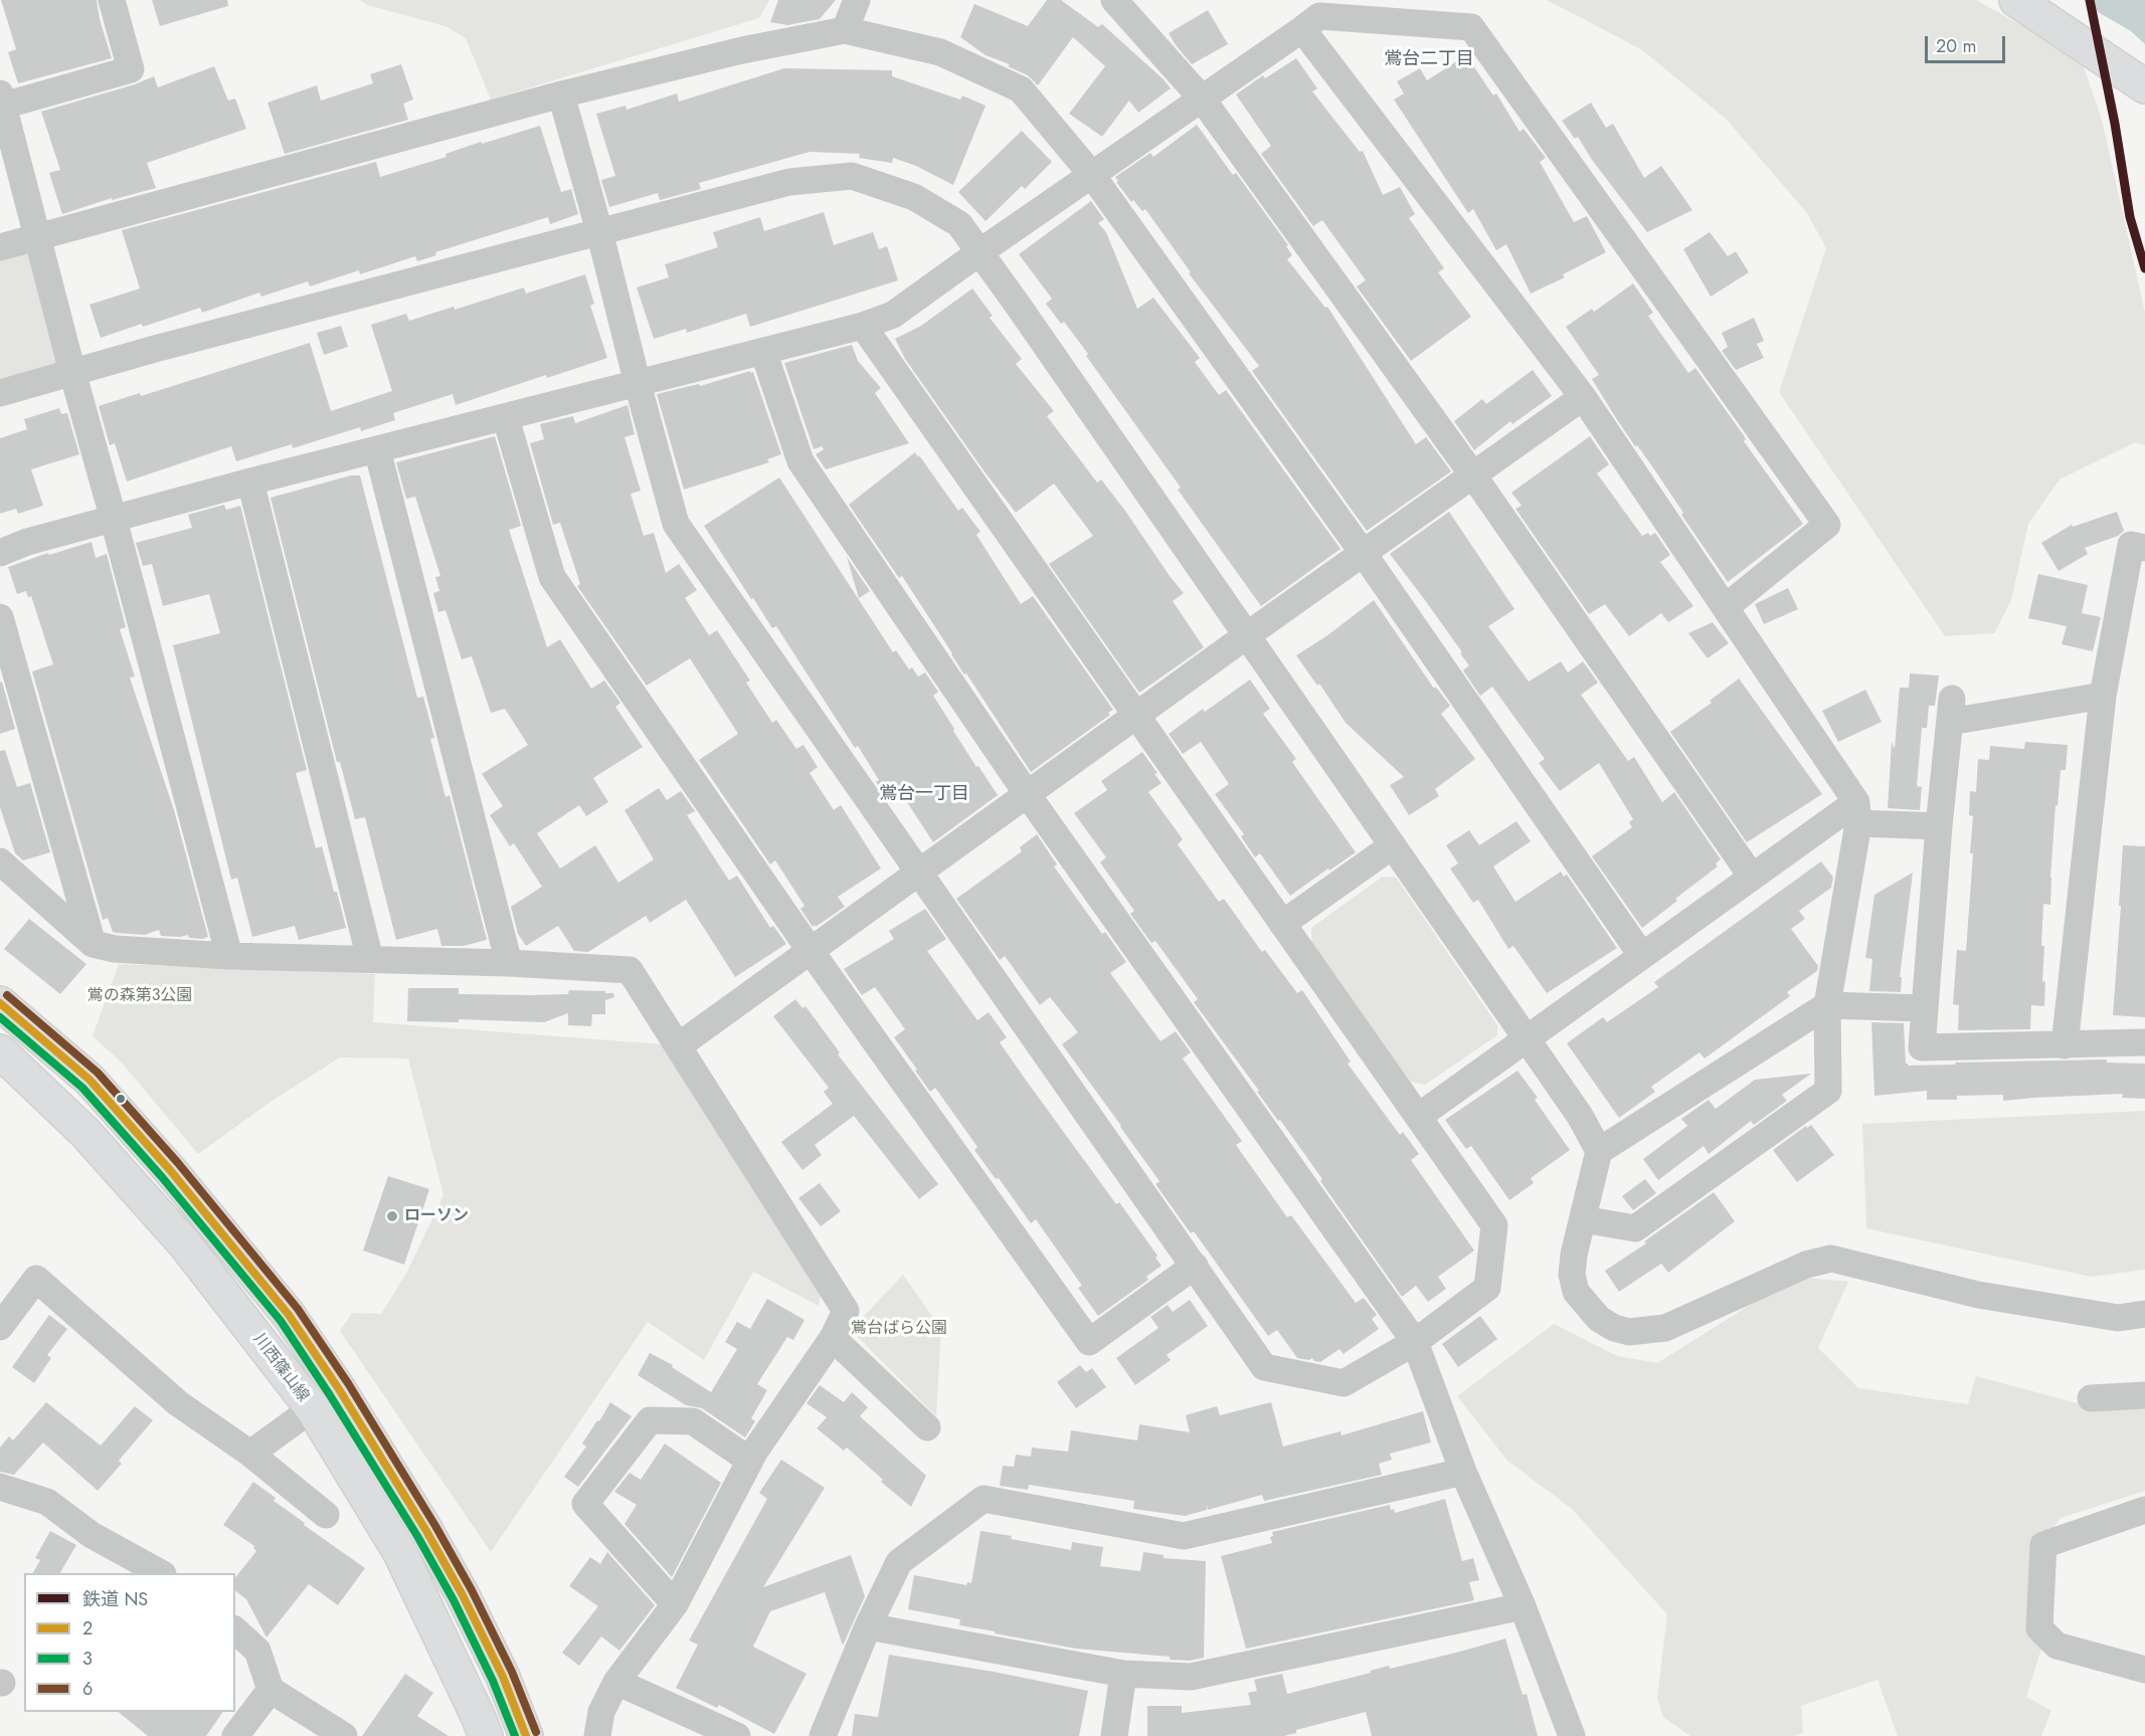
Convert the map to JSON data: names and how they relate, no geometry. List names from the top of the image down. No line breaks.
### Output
{"streets":{"main road":["川西篠山線"]},"districts":["鴬台二丁目","鴬台一丁目"],"parks":["鴬の森第3公園","鴬台ばら公園"],"places":["ローソン"],"lines":["rail line NS","transit line 6","transit line 2","transit line 3"],"legend":["鉄道 NS","2","3","6"],"scale_bar":"20 m"}
